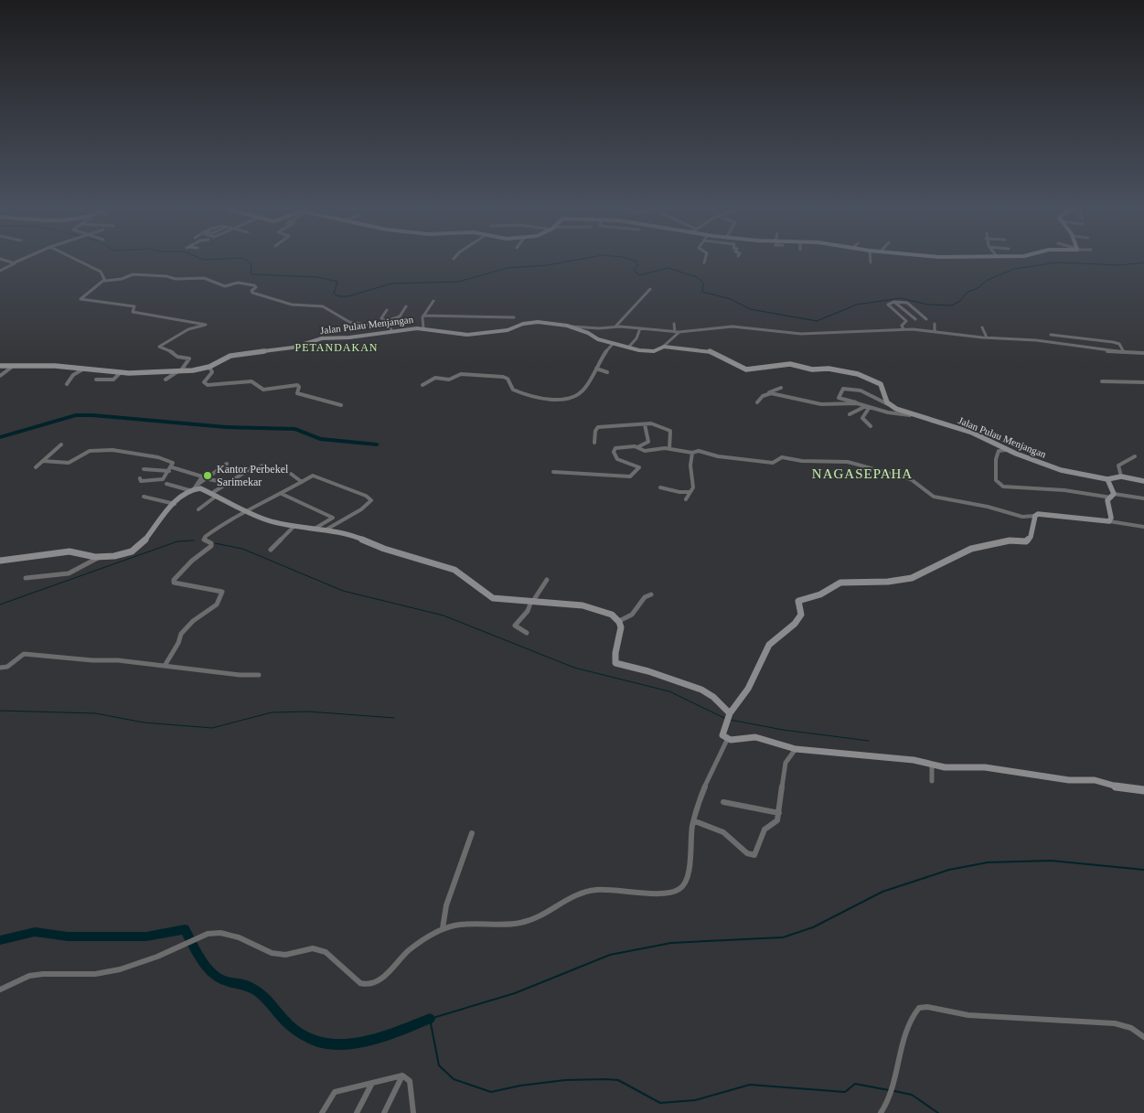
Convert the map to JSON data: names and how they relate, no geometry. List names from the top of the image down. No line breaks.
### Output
{"streets":{"street":["Jalan Pulau Menjangan"]},"districts":["PETANDAKAN","NAGASEPAHA"],"places":["Kantor Perbekel Sarimekar"]}
